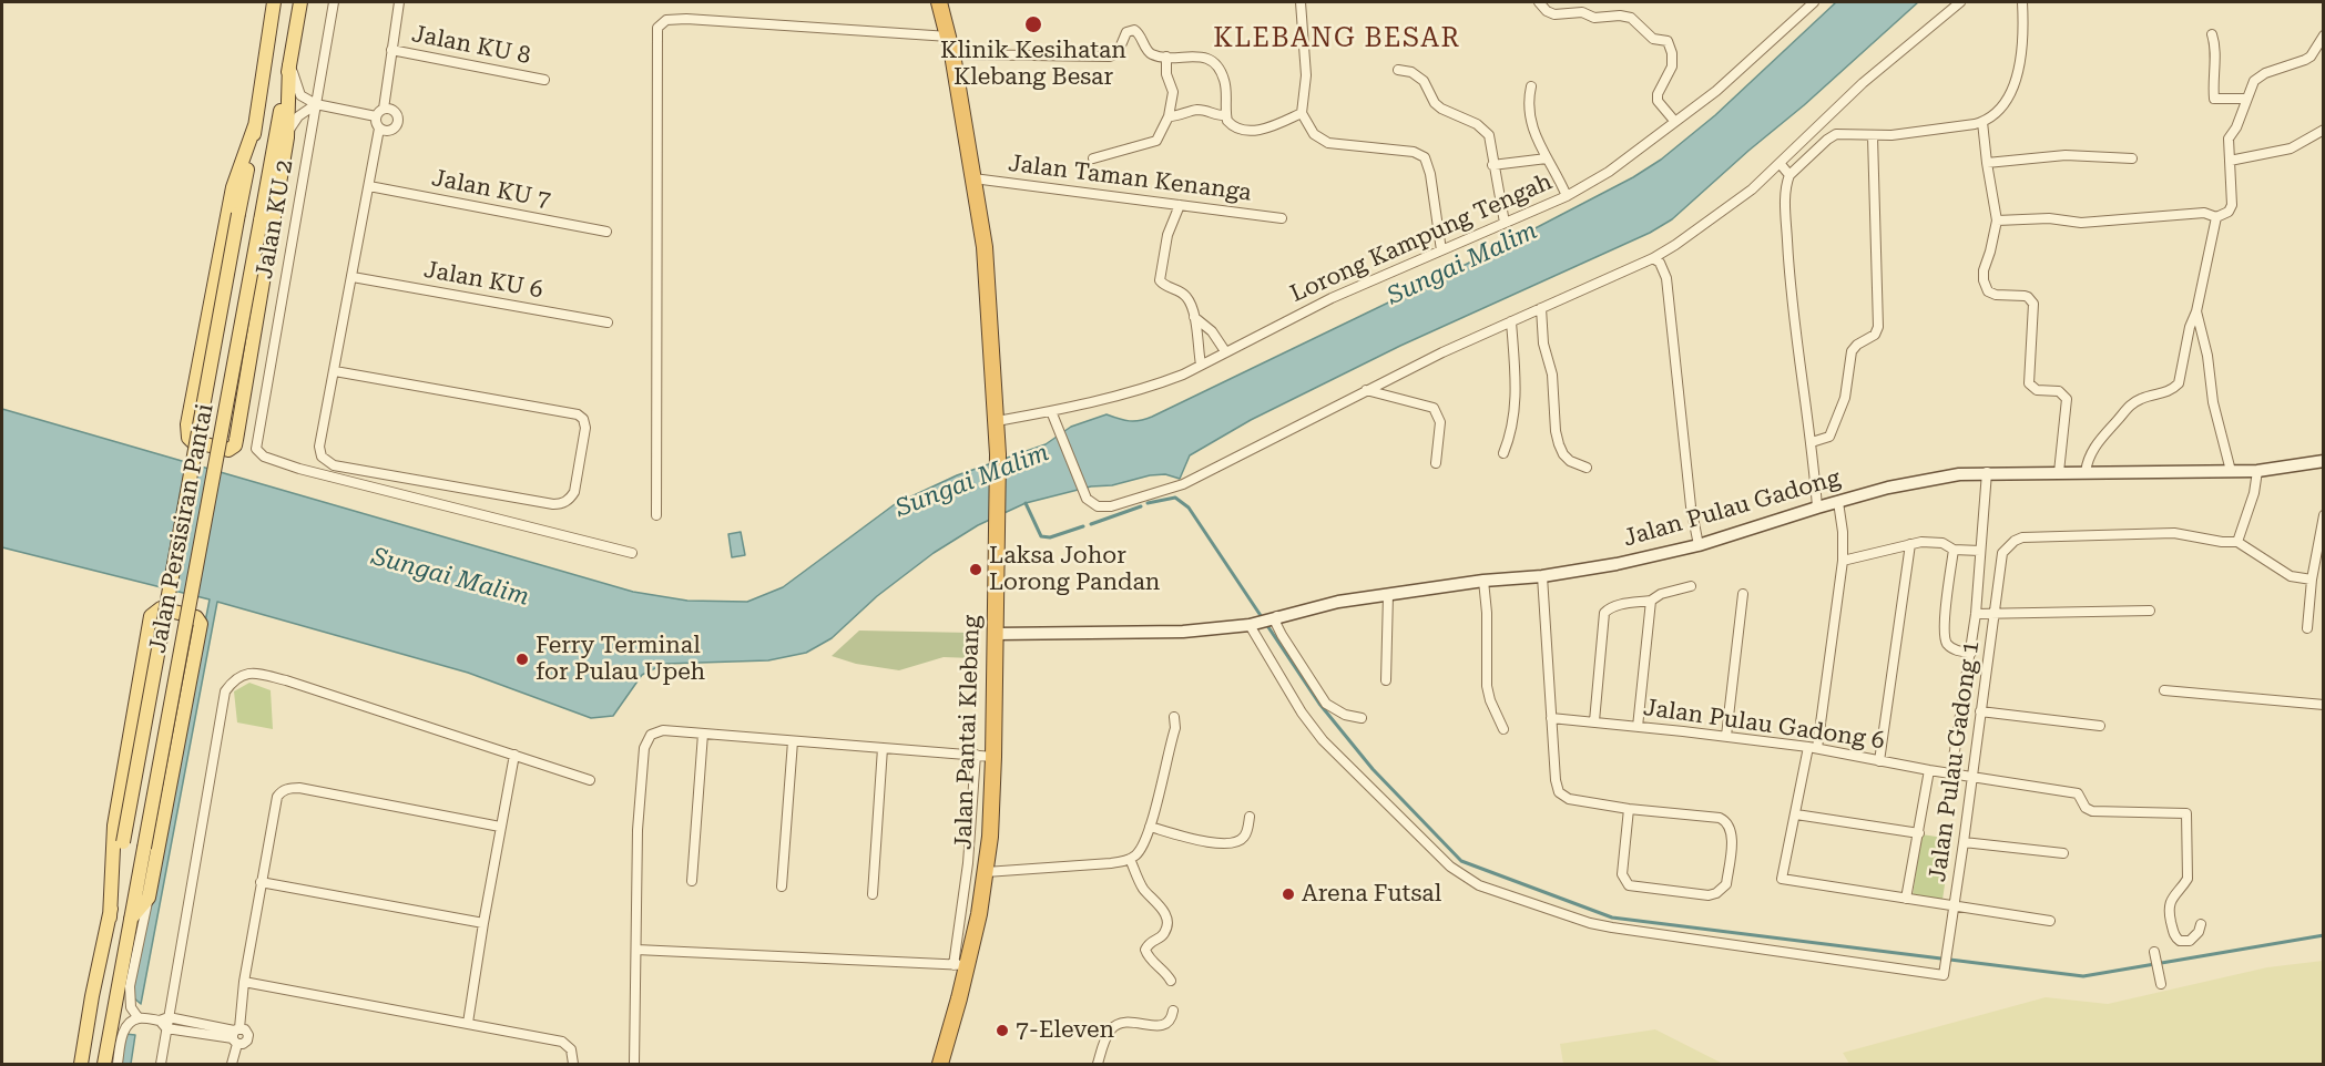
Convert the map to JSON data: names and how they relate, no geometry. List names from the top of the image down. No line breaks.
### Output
{"streets":{"highway":["Jalan Pantai Klebang"],"main road":["Jalan Pulau Gadong","Jalan Persisiran Pantai"],"street":["Jalan KU 8","Jalan Taman Kenanga","Jalan KU 7","Jalan KU 2","Lorong Kampung Tengah","Jalan KU 6","Jalan Pulau Gadong 6","Jalan Pulau Gadong 1"]},"crossings":[["Jalan Taman Kenanga","Jalan Pantai Klebang"],["Lorong Kampung Tengah","Jalan Pantai Klebang"],["Jalan Pulau Gadong","Jalan Pantai Klebang"],["Jalan Pulau Gadong","Jalan Pulau Gadong 1"],["Jalan Pulau Gadong 6","Jalan Pulau Gadong 1"]],"districts":["KLEBANG BESAR"],"water":["Sungai Malim"],"places":["Klinik Kesihatan Klebang Besar","Laksa Johor Lorong Pandan","Ferry Terminal for Pulau Upeh","Arena Futsal","7-Eleven"]}
